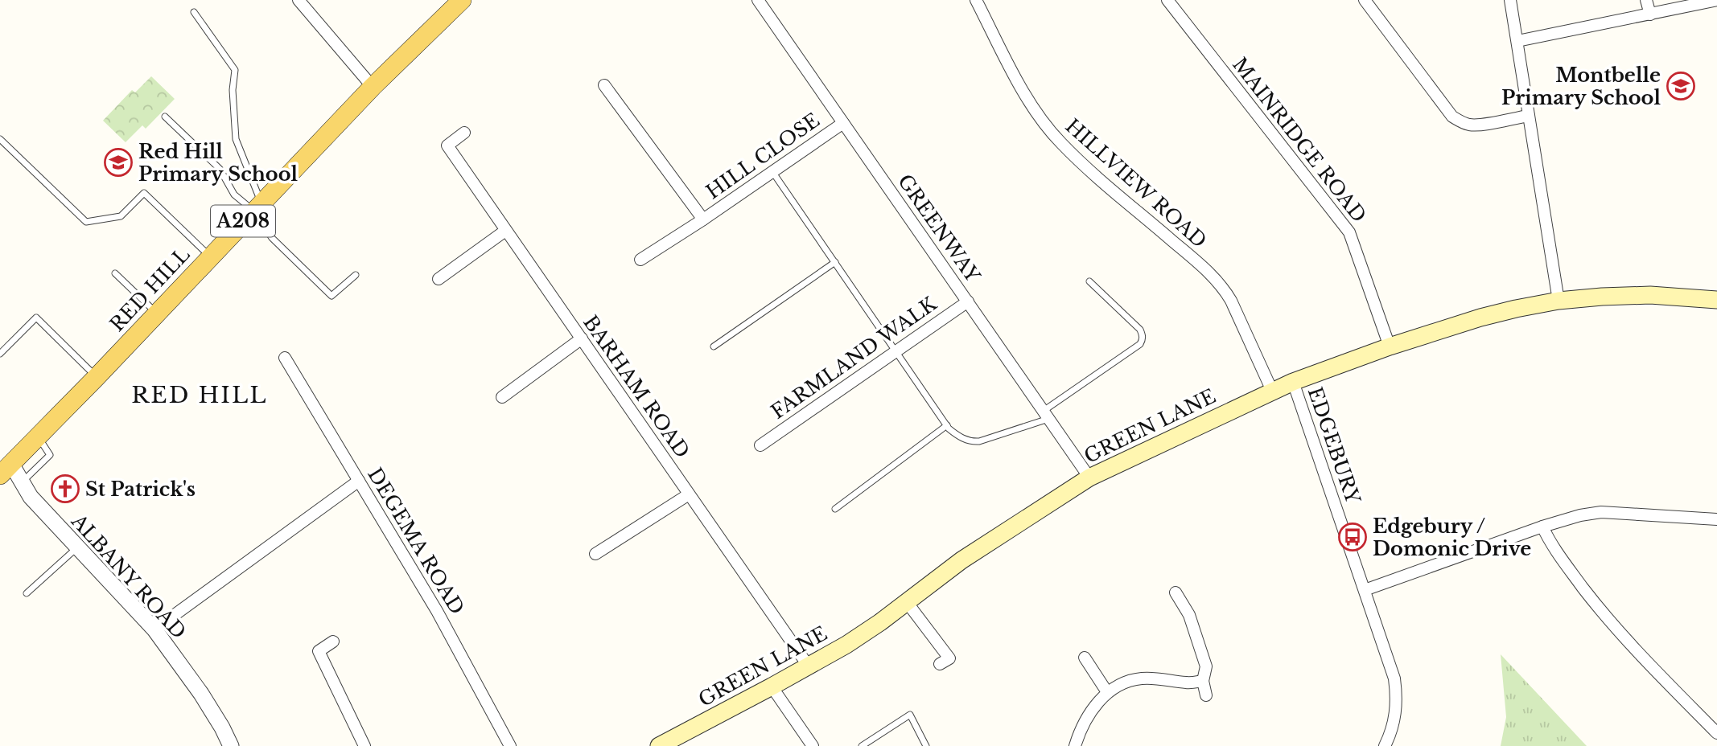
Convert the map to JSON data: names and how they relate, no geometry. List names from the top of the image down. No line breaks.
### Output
{"streets":{"main road":["A208","RED HILL","GREEN LANE"],"street":["MAINRIDGE ROAD","HILL CLOSE","HILLVIEW ROAD","GREENWAY","FARMLAND WALK","BARHAM ROAD","EDGEBURY","DEGEMA ROAD","ALBANY ROAD"]},"crossings":[["MAINRIDGE ROAD","GREEN LANE"],["HILL CLOSE","GREENWAY"],["HILLVIEW ROAD","GREEN LANE"],["GREENWAY","FARMLAND WALK"],["GREENWAY","GREEN LANE"],["RED HILL","ALBANY ROAD"],["BARHAM ROAD","GREEN LANE"],["GREEN LANE","EDGEBURY"]],"districts":["RED HILL"],"places":{"school or university":["Montbelle Primary School","Red Hill Primary School"],"church":["St Patrick's"],"bus stop":["Edgebury / Domonic Drive"]}}
